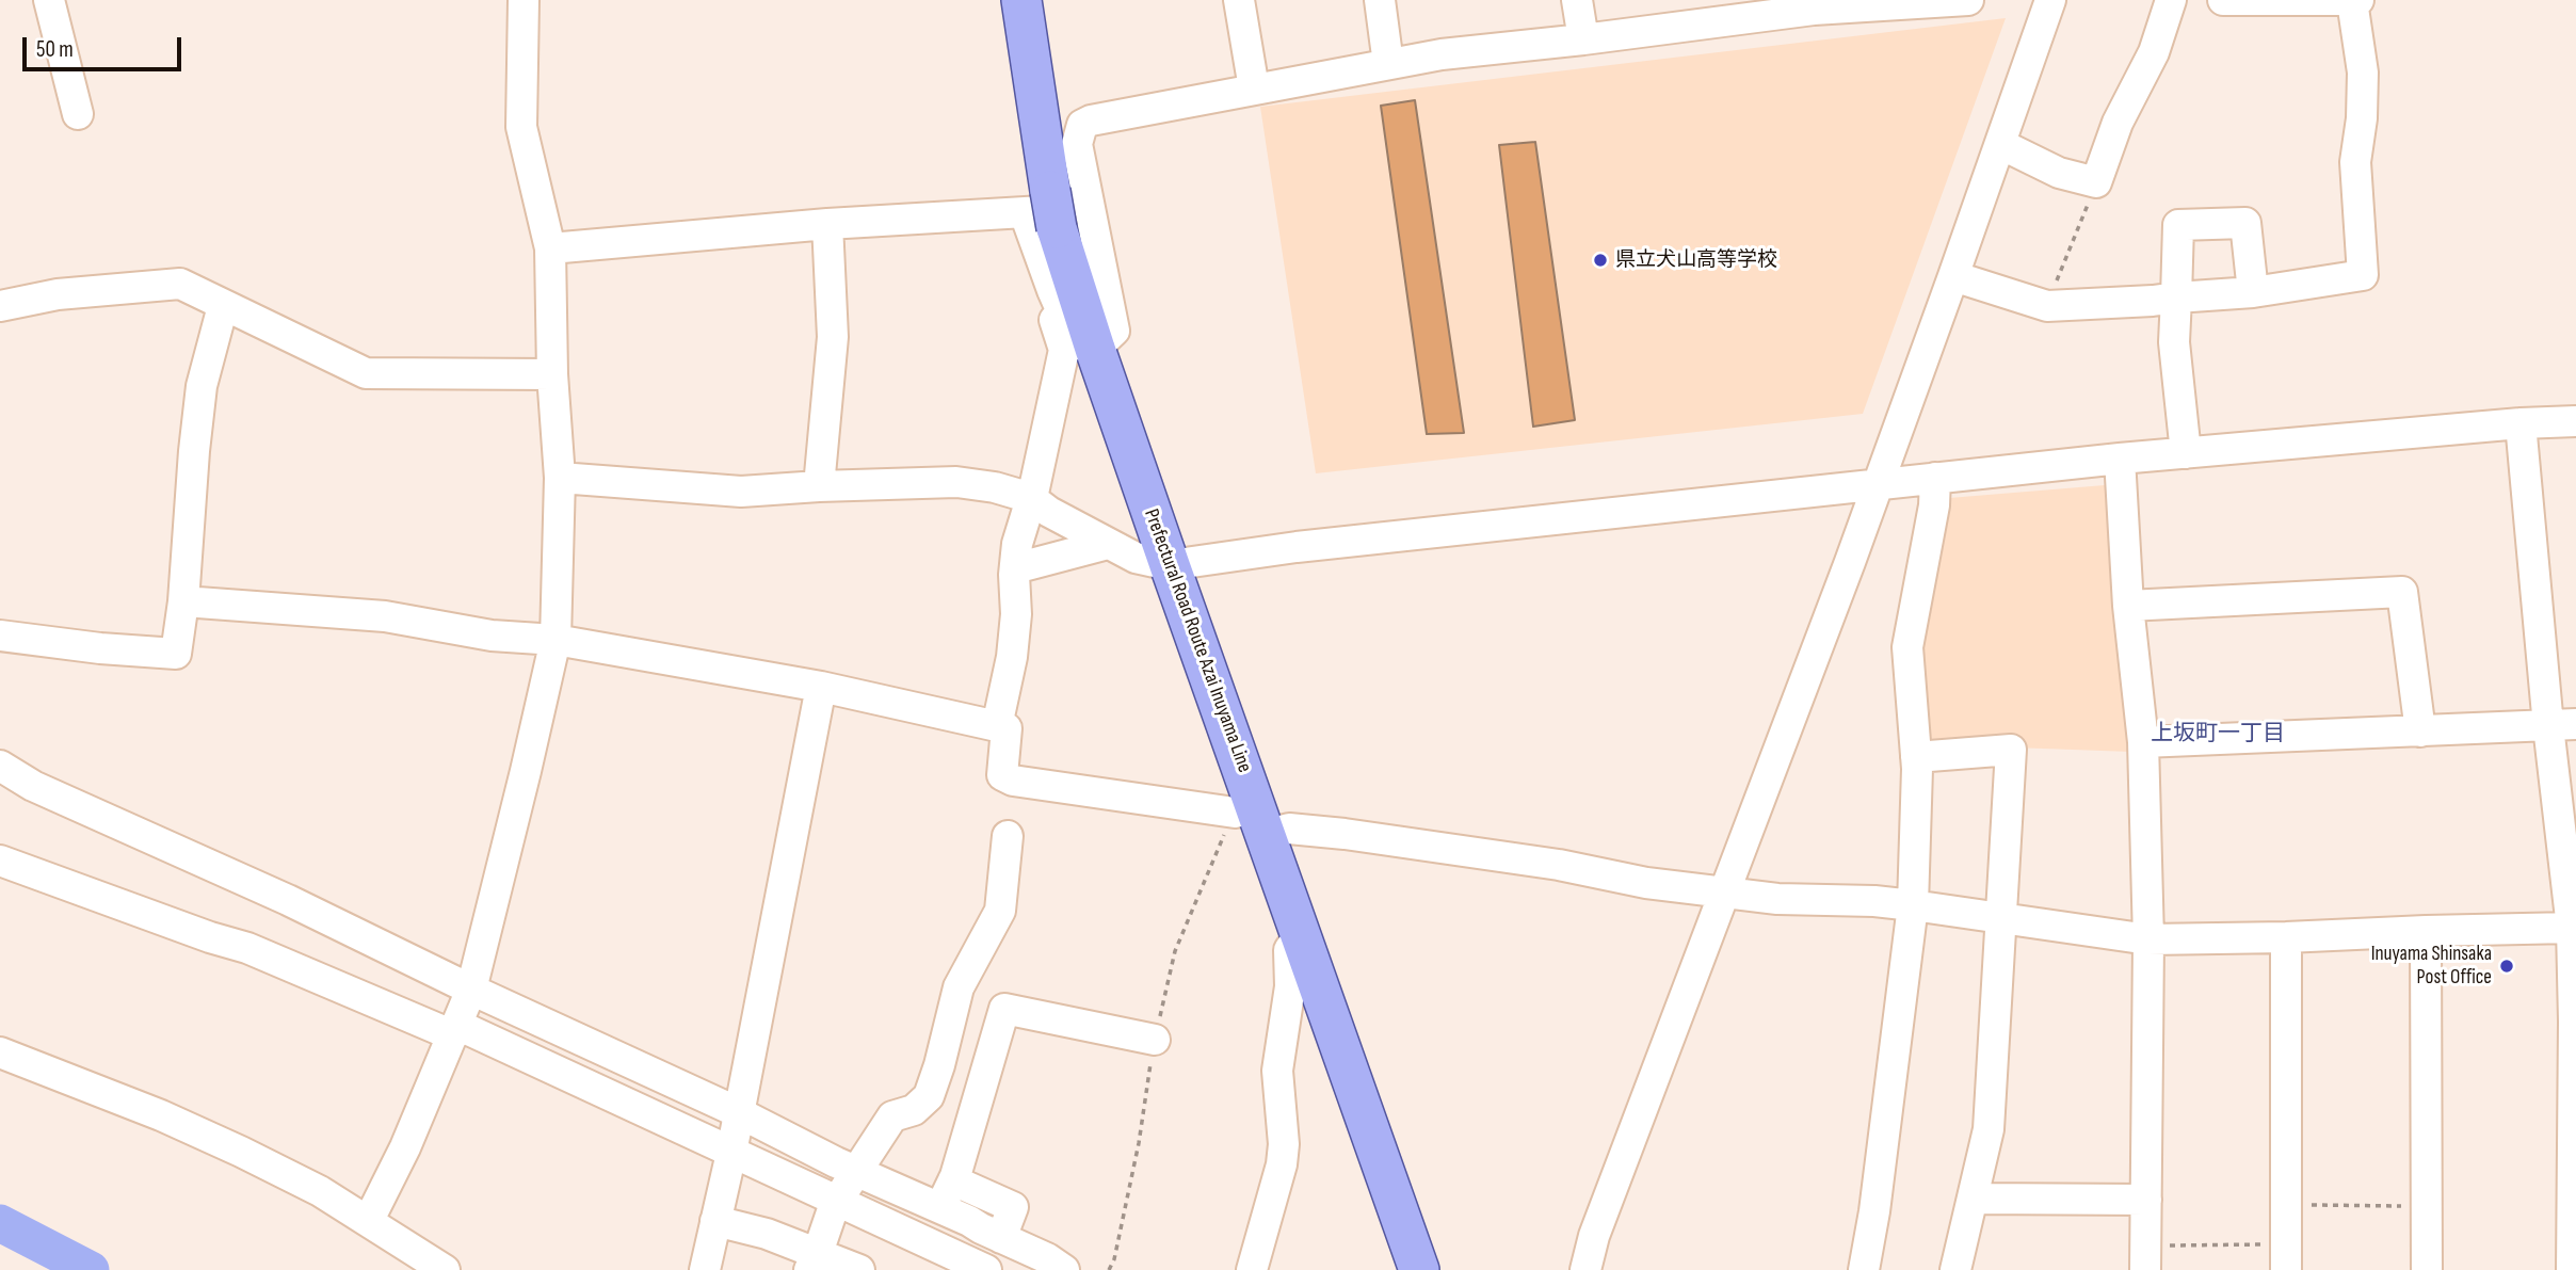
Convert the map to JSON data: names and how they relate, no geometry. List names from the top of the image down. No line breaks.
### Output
{"streets":{"main road":["Prefectural Road Route Azai Inuyama Line"]},"districts":["上坂町一丁目"],"places":["県立犬山高等学校","Inuyama Shinsaka Post Office"],"scale_bar":"50 m"}
